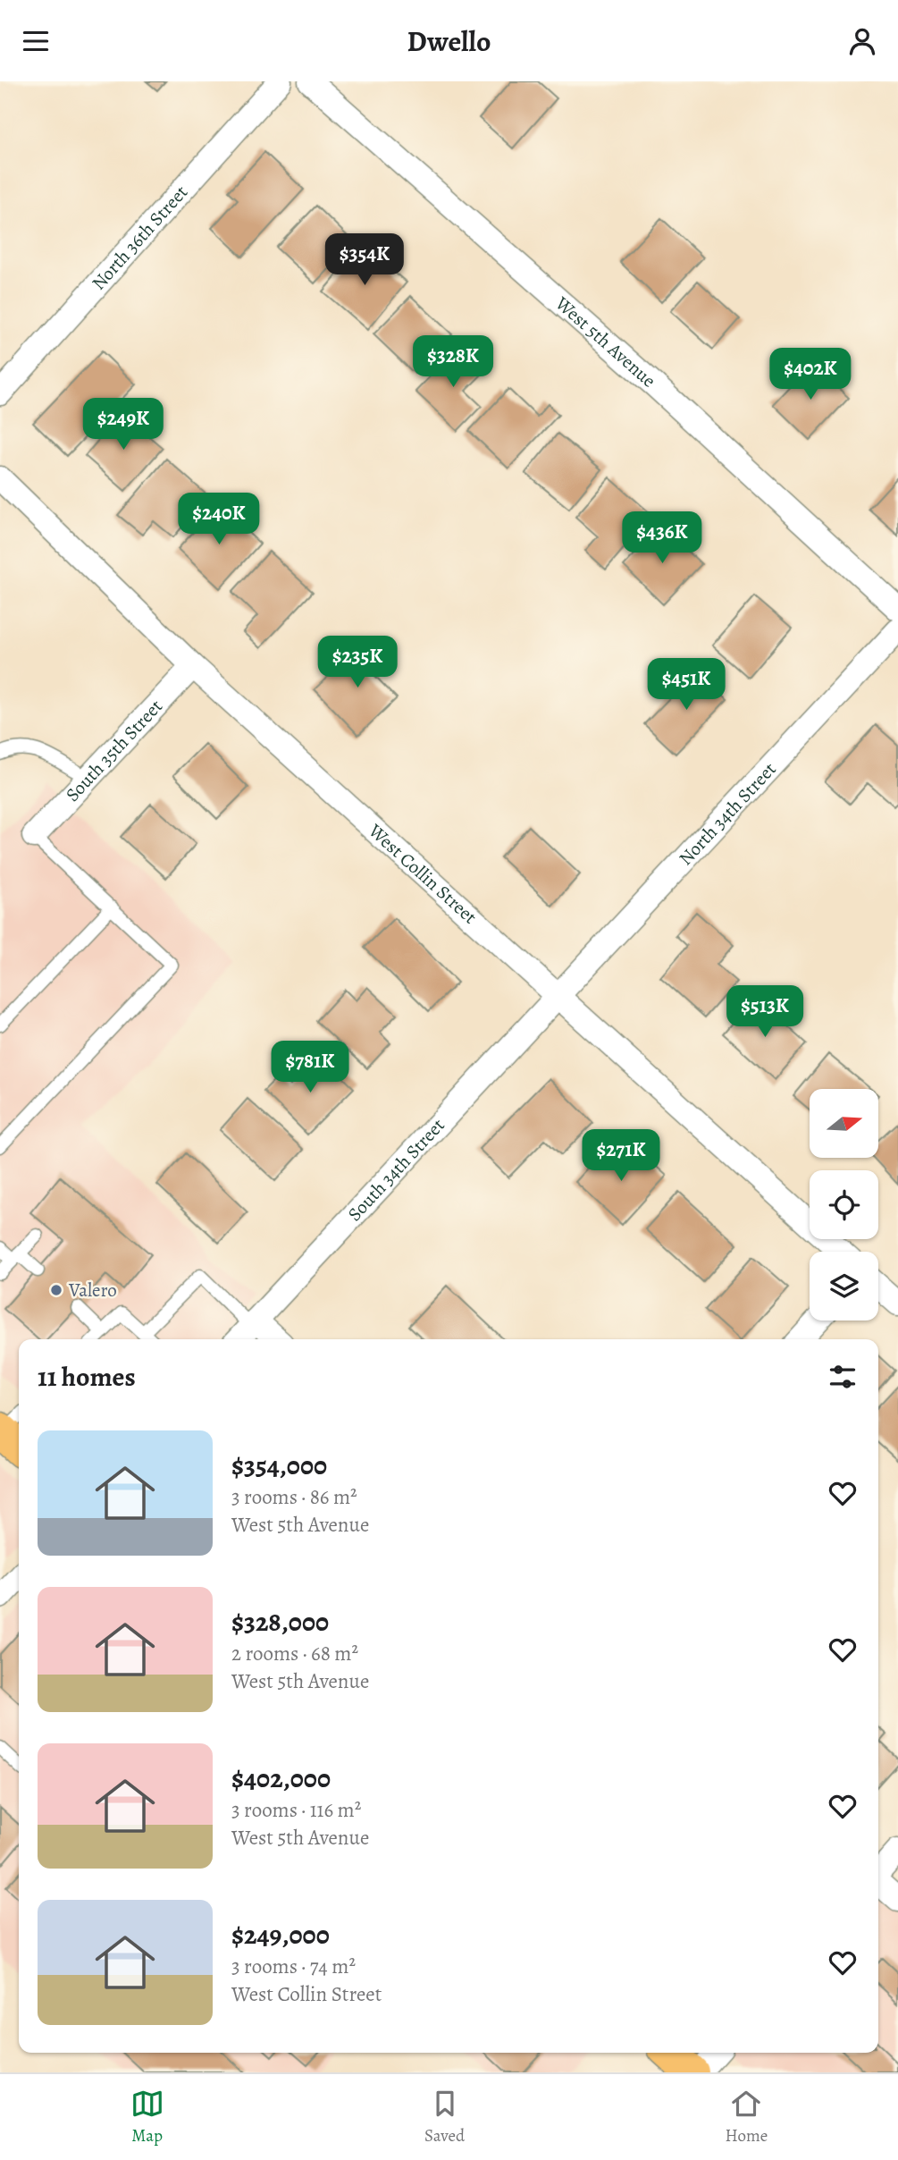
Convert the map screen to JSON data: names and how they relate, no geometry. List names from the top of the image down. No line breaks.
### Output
{"streets":{"street":["North 36th Street","West 5th Avenue","South 35th Street","North 34th Street","West Collin Street","South 34th Street"]},"crossings":[["South 35th Street","West Collin Street"],["North 34th Street","West Collin Street"],["North 34th Street","South 34th Street"],["West Collin Street","South 34th Street"]],"places":["Valero"],"north":"right","page":{"header":"Dwello","price":["$354K","$328K","$402K","$249K","$240K","$436K","$235K","$451K","$513K","$781K","$271K"],"heading":"11 homes","list":[{"name":"$354,000","note":"3 rooms · 86 m² · West 5th Avenue"},{"name":"$328,000","note":"2 rooms · 68 m² · West 5th Avenue"},{"name":"$402,000","note":"3 rooms · 116 m² · West 5th Avenue"},{"name":"$249,000","note":"3 rooms · 74 m² · West Collin Street"}],"tabs":["Map","Saved","Home"]}}
